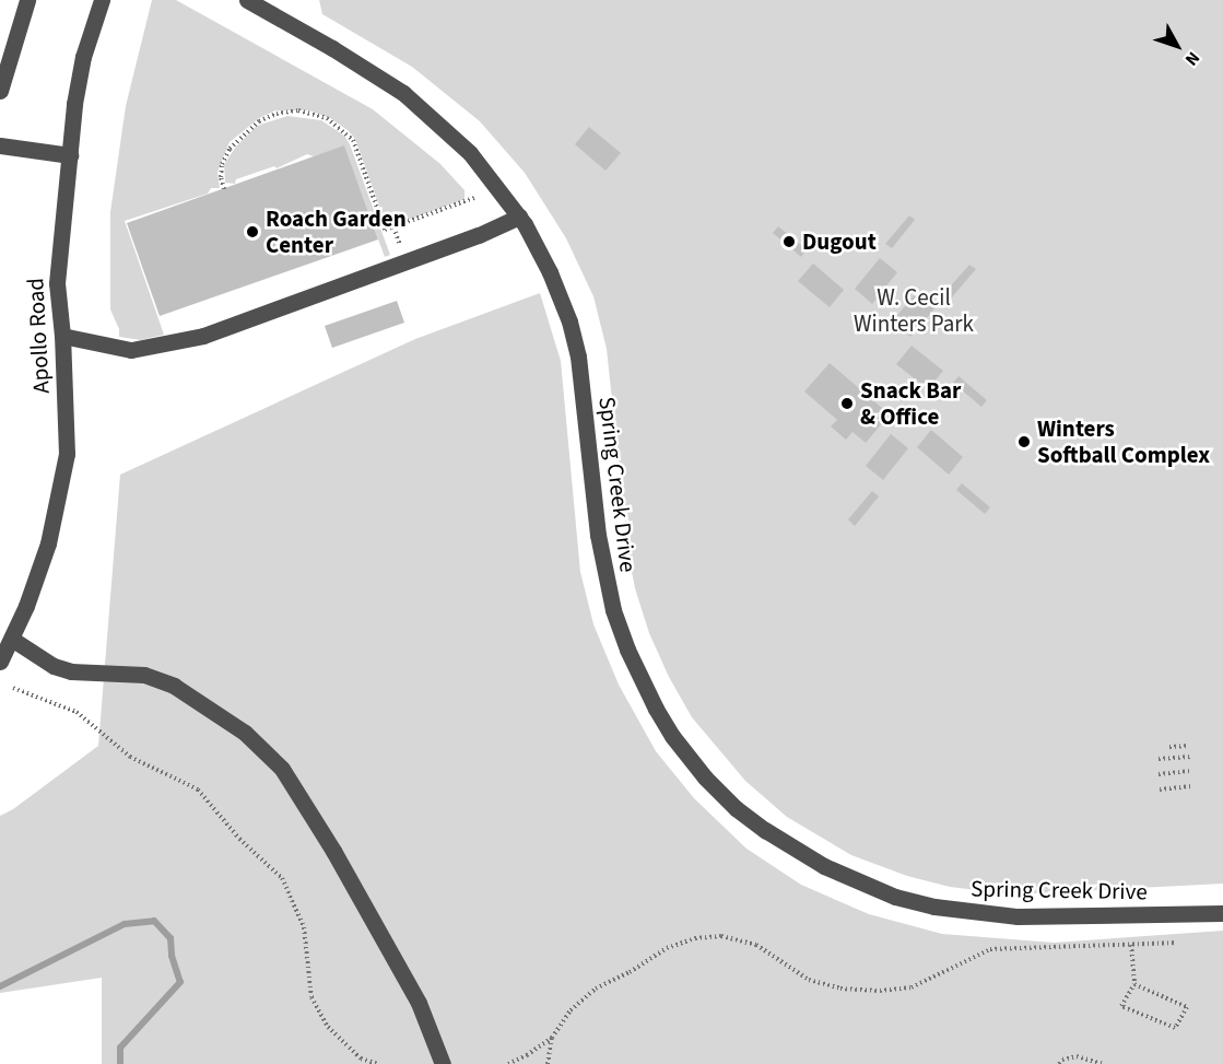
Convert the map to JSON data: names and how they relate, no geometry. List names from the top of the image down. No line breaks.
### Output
{"streets":{"street":["Apollo Road","Spring Creek Drive"]},"parks":["W. Cecil Winters Park"],"places":["Roach Garden Center","Dugout","Snack Bar & Office","Winters Softball Complex"],"north":"bottom right"}
